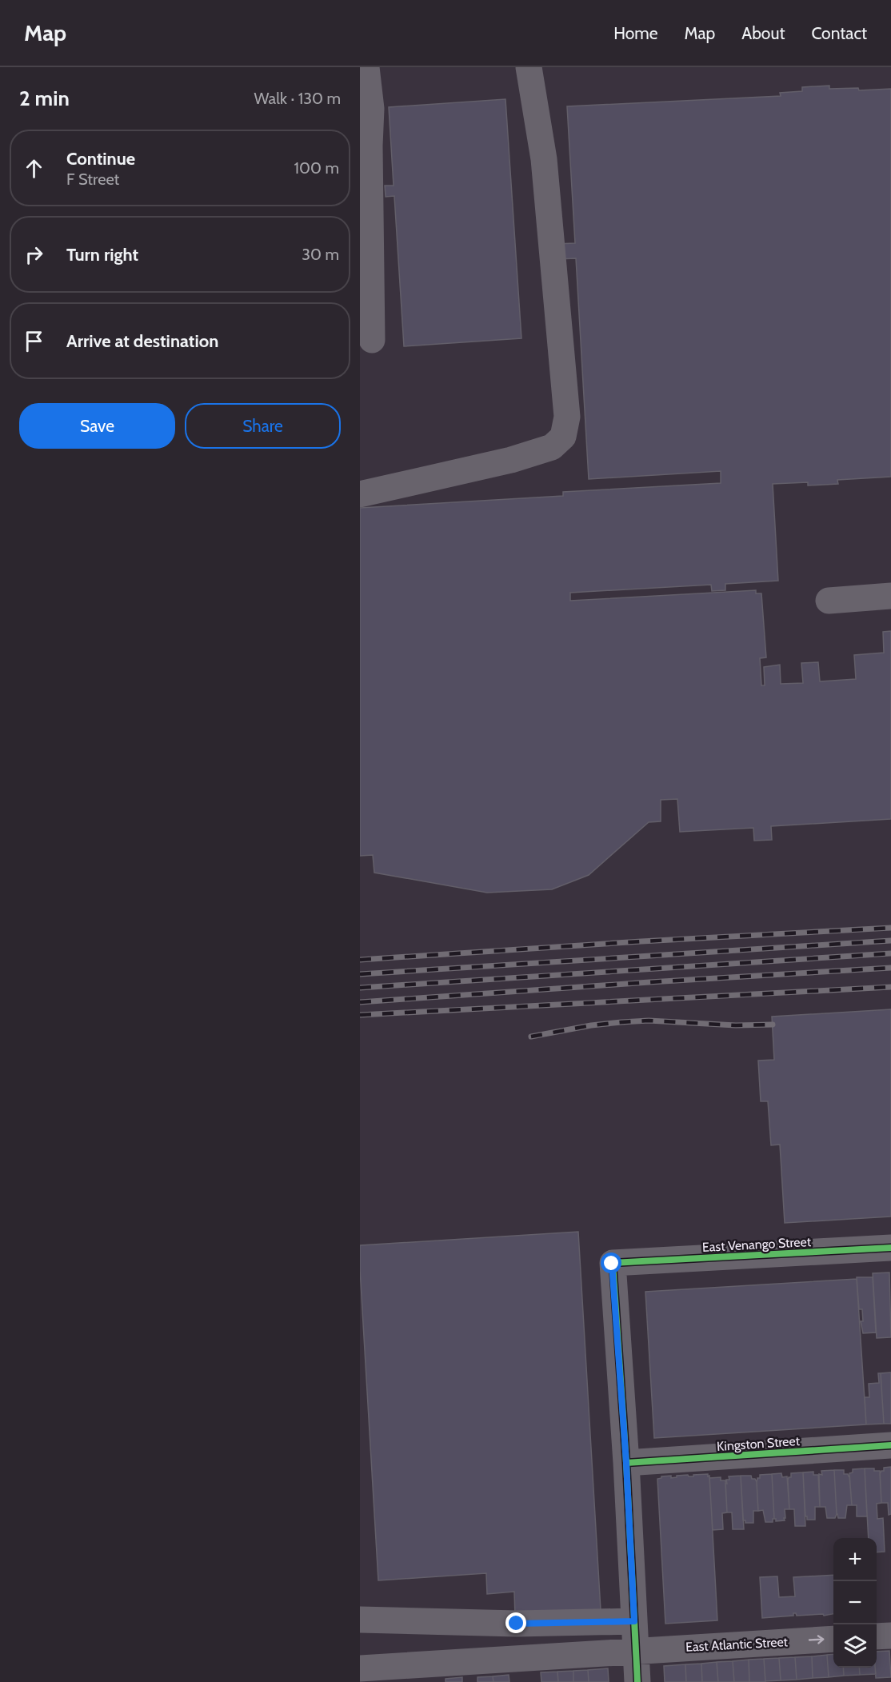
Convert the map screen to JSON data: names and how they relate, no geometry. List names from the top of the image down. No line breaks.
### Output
{"streets":{"street":["East Venango Street","Kingston Street","East Atlantic Street"]},"crossings":[["East Venango Street","Kingston Street"]],"one_way":["East Atlantic Street"],"page":{"header":"Map","nav":["Home","Map","About","Contact"],"heading":["2 min","Walk · 130 m"],"list":[["Continue","F Street","100 m"],["Turn right","30 m"],"Arrive at destination"],"buttons":["Save","Share"],"map_buttons":["+","−"]}}
